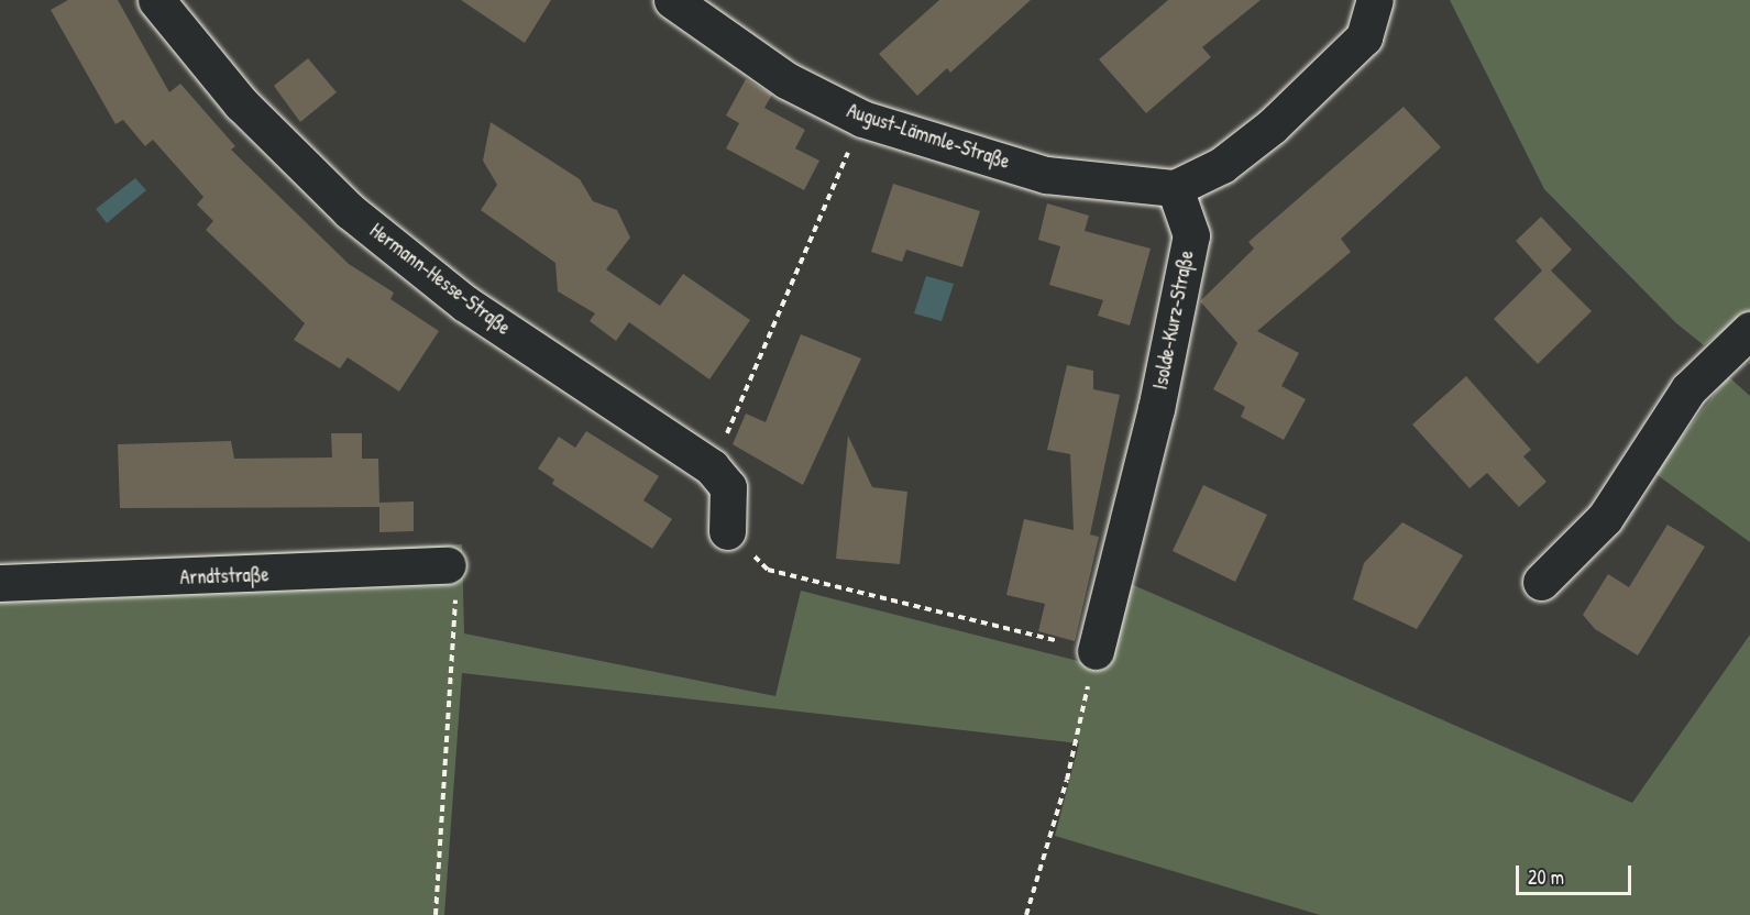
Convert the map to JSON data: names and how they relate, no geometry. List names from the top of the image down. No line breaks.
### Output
{"streets":{"street":["August-Lämmle-Straße","Hermann-Hesse-Straße","Isolde-Kurz-Straße","Arndtstraße"]},"crossings":[["August-Lämmle-Straße","Isolde-Kurz-Straße"]],"scale_bar":"20 m"}
